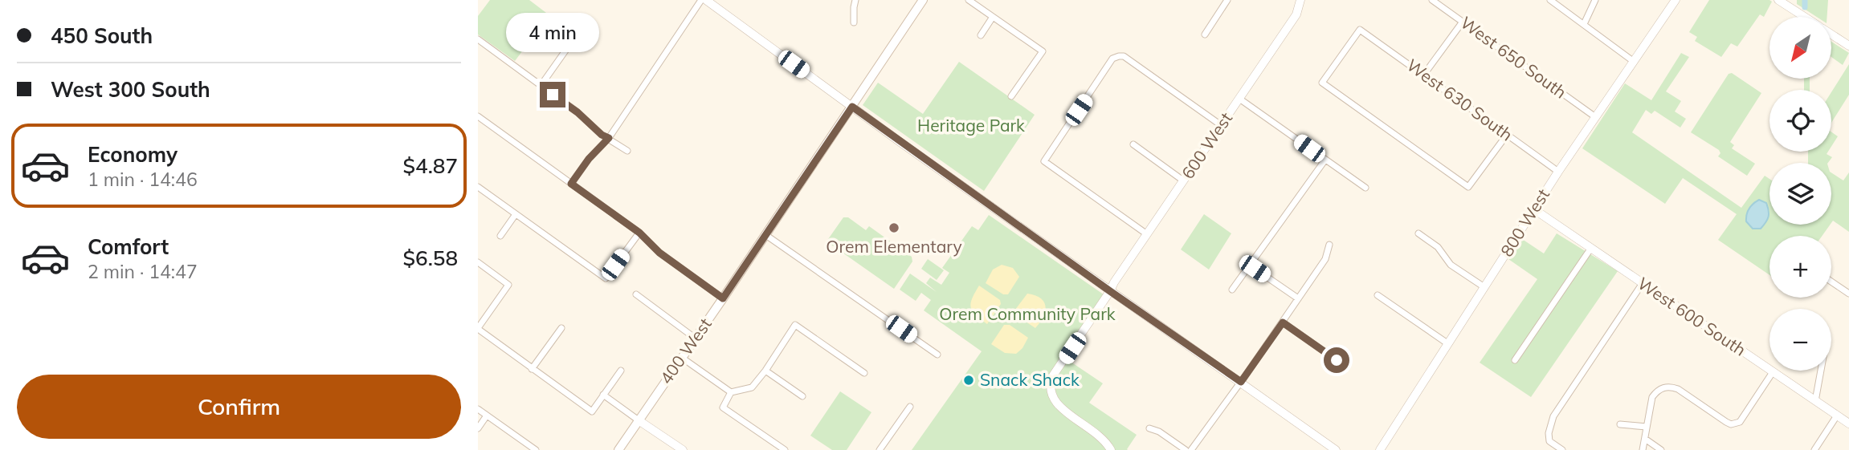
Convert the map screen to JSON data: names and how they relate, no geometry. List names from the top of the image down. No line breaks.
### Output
{"streets":{"main road":["400 West"],"street":["West 650 South","West 630 South","600 West","800 West","West 600 South"]},"crossings":[["West 650 South","800 West"],["West 630 South","800 West"],["800 West","West 600 South"]],"parks":["Heritage Park","Orem Community Park"],"places":["Orem Elementary","Snack Shack"],"north":"bottom left","page":{"banner":["450 South","West 300 South"],"bubble":"4 min","map_buttons":["+","−"],"list":[{"name":"Economy","note":"1 min · 14:46","value":"$4.87"},{"name":"Comfort","note":"2 min · 14:47","value":"$6.58"}],"buttons":"Confirm"}}
